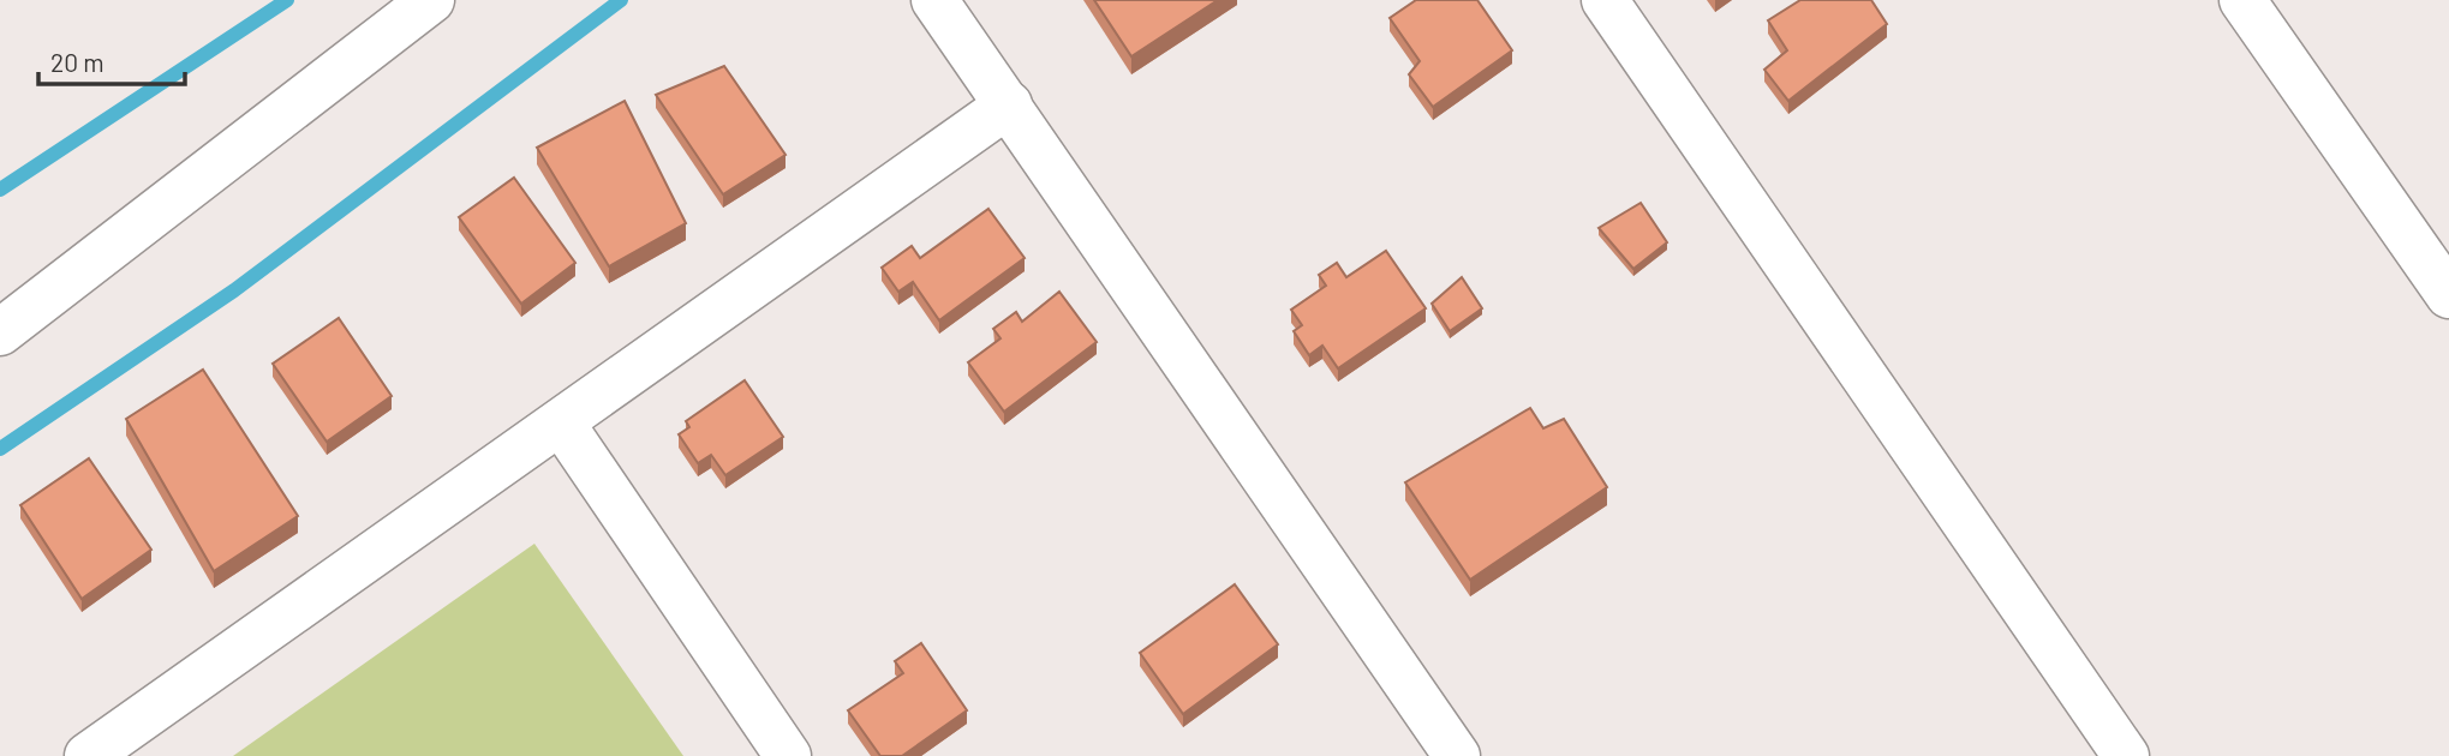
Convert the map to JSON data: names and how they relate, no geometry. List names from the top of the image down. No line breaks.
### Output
{"scale_bar":"20 m"}
